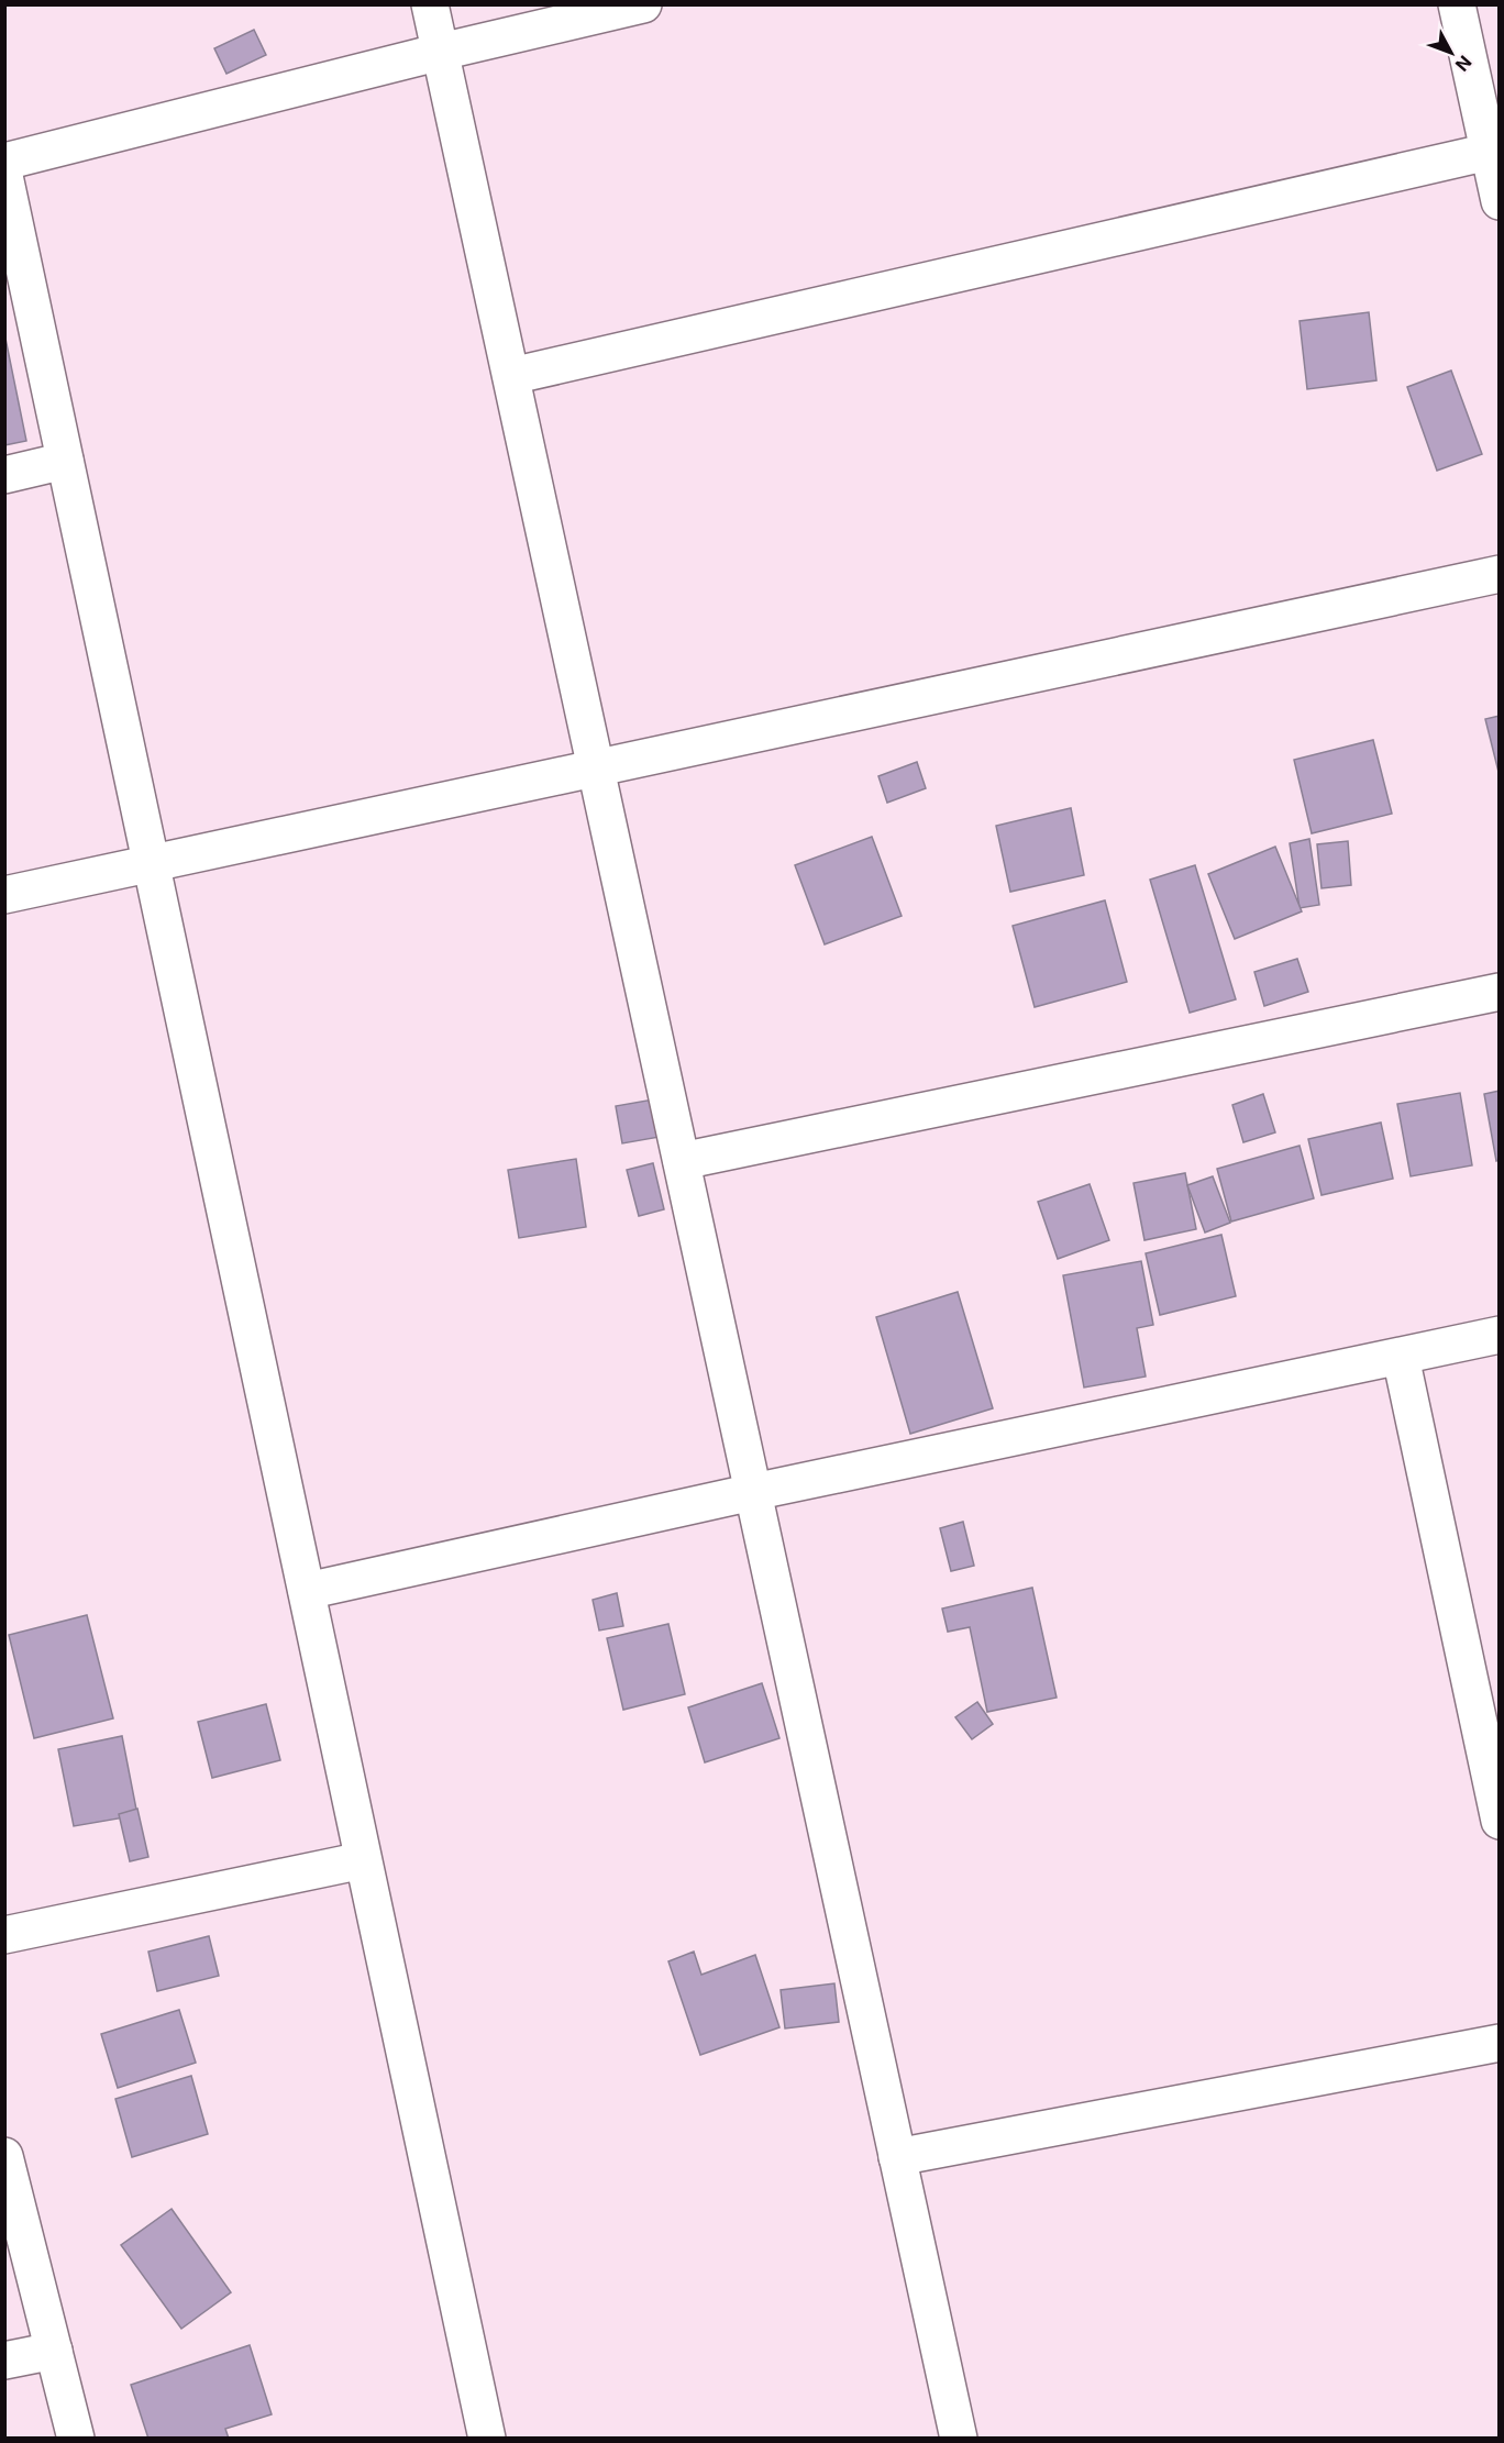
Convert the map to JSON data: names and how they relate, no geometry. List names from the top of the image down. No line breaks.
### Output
{"north":"bottom right"}
